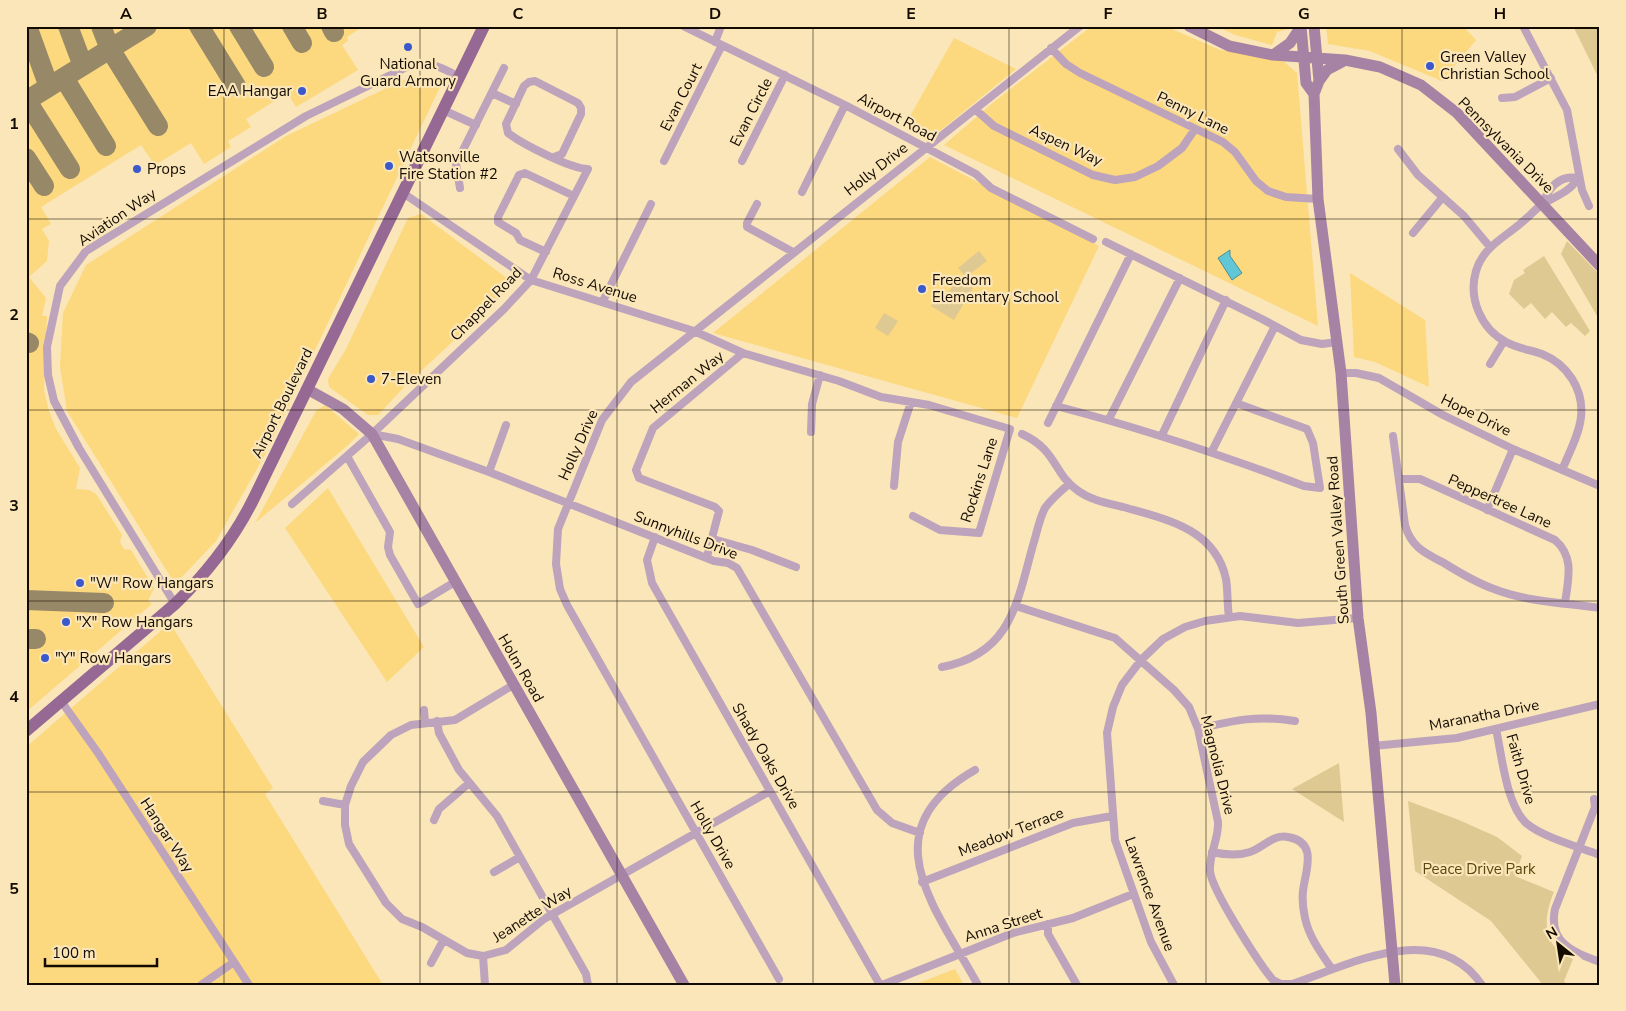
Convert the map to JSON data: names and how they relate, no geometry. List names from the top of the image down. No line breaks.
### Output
{"streets":{"main road":["Airport Boulevard"],"street":["Evan Court","Evan Circle","Penny Lane","Airport Road","Aspen Way","Pennsylvania Drive","Holly Drive","Aviation Way","Ross Avenue","Chappel Road","Herman Way","Hope Drive","Rockins Lane","Peppertree Lane","Sunnyhills Drive","South Green Valley Road","Holm Road","Maranatha Drive","Shady Oaks Drive","Magnolia Drive","Faith Drive","Meadow Terrace","Hangar Way","Lawrence Avenue","Jeanette Way","Anna Street"]},"crossings":[["Evan Court","Airport Road"],["Evan Circle","Airport Road"],["Penny Lane","Aspen Way"],["Penny Lane","Holly Drive"],["Penny Lane","South Green Valley Road"],["Airport Road","Holly Drive"],["Aspen Way","Holly Drive"],["Pennsylvania Drive","South Green Valley Road"],["Holly Drive","Ross Avenue"],["Holly Drive","Sunnyhills Drive"],["Holly Drive","Jeanette Way"],["Aviation Way","Airport Boulevard"],["Ross Avenue","Chappel Road"],["Ross Avenue","Herman Way"],["Ross Avenue","Airport Boulevard"],["Chappel Road","Sunnyhills Drive"],["Chappel Road","Holm Road"],["Herman Way","Sunnyhills Drive"],["Airport Boulevard","Holm Road"],["Airport Boulevard","Hangar Way"],["Hope Drive","South Green Valley Road"],["Sunnyhills Drive","Holm Road"],["Sunnyhills Drive","Shady Oaks Drive"],["South Green Valley Road","Maranatha Drive"],["South Green Valley Road","Magnolia Drive"],["South Green Valley Road","Lawrence Avenue"],["Holm Road","Jeanette Way"],["Maranatha Drive","Faith Drive"],["Shady Oaks Drive","Jeanette Way"],["Shady Oaks Drive","Anna Street"],["Magnolia Drive","Lawrence Avenue"],["Meadow Terrace","Lawrence Avenue"],["Lawrence Avenue","Anna Street"]],"parks":["Peace Drive Park"],"places":["National Guard Armory","Green Valley Christian School","EAA Hangar","Watsonville Fire Station #2","Props","Freedom Elementary School","7-Eleven","\"W\" Row Hangars","\"X\" Row Hangars","\"Y\" Row Hangars"],"scale_bar":"100 m","north":"top left","grid":{"columns":["A","B","C","D","E","F","G","H"],"rows":["1","2","3","4","5"]}}
